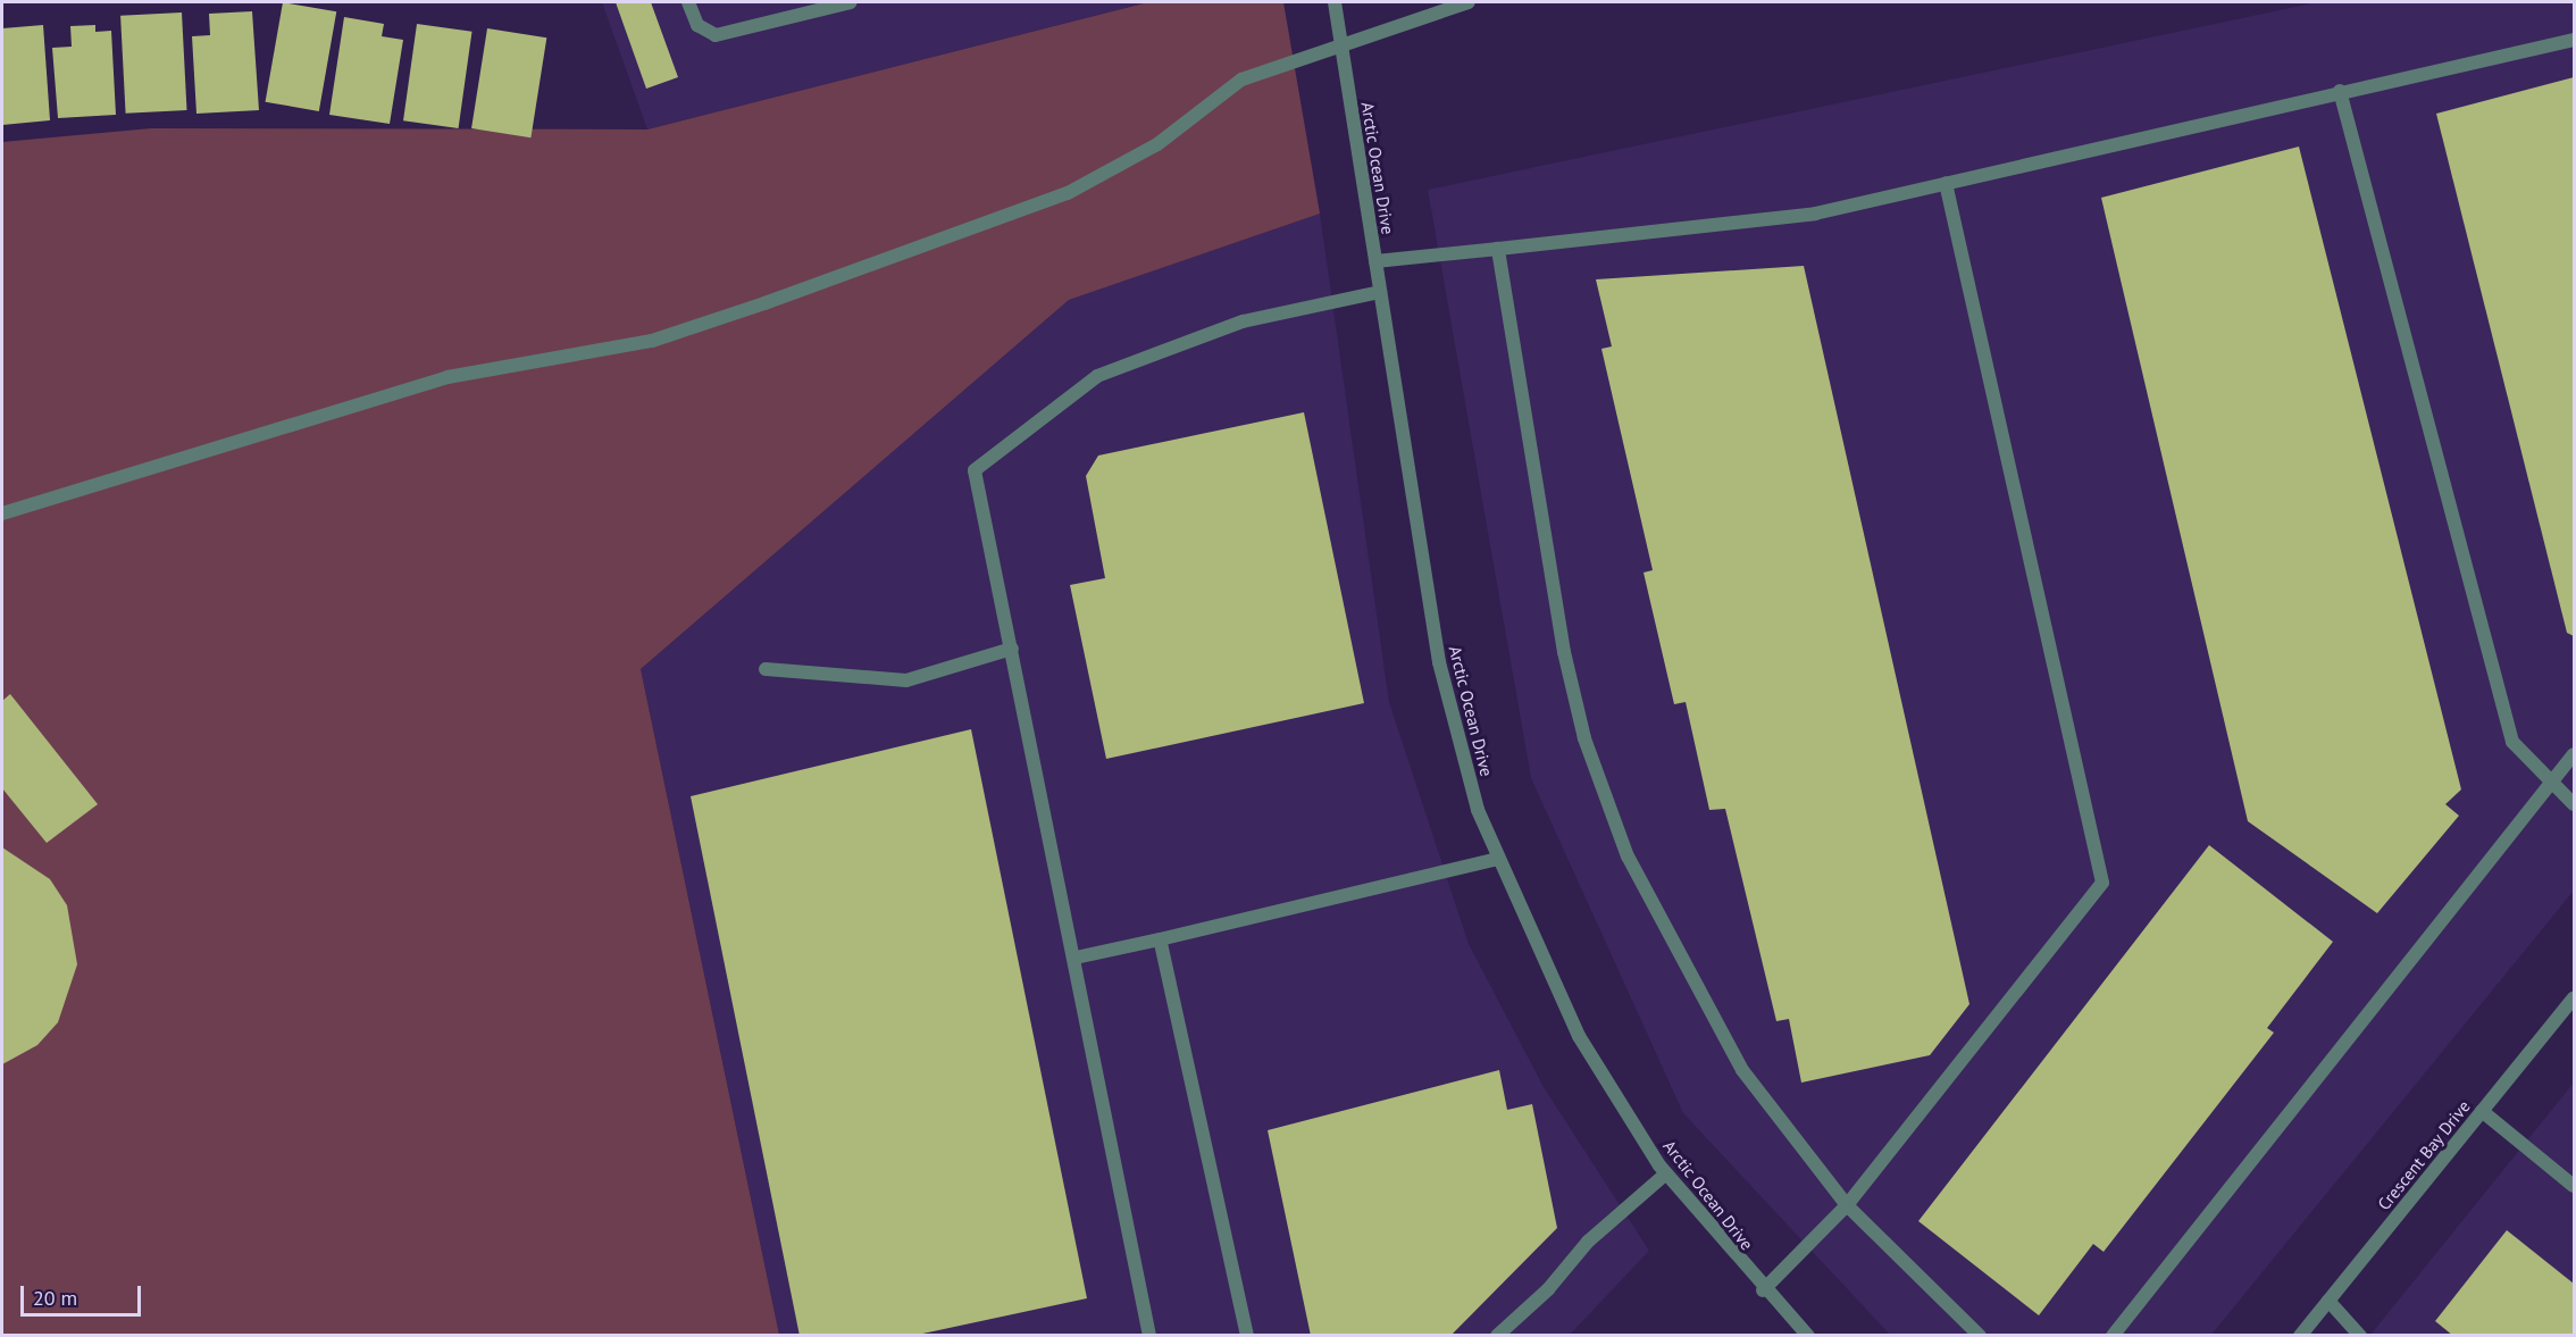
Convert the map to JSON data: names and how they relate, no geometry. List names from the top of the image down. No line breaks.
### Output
{"streets":{"street":["Arctic Ocean Drive","Crescent Bay Drive"]},"scale_bar":"20 m"}
